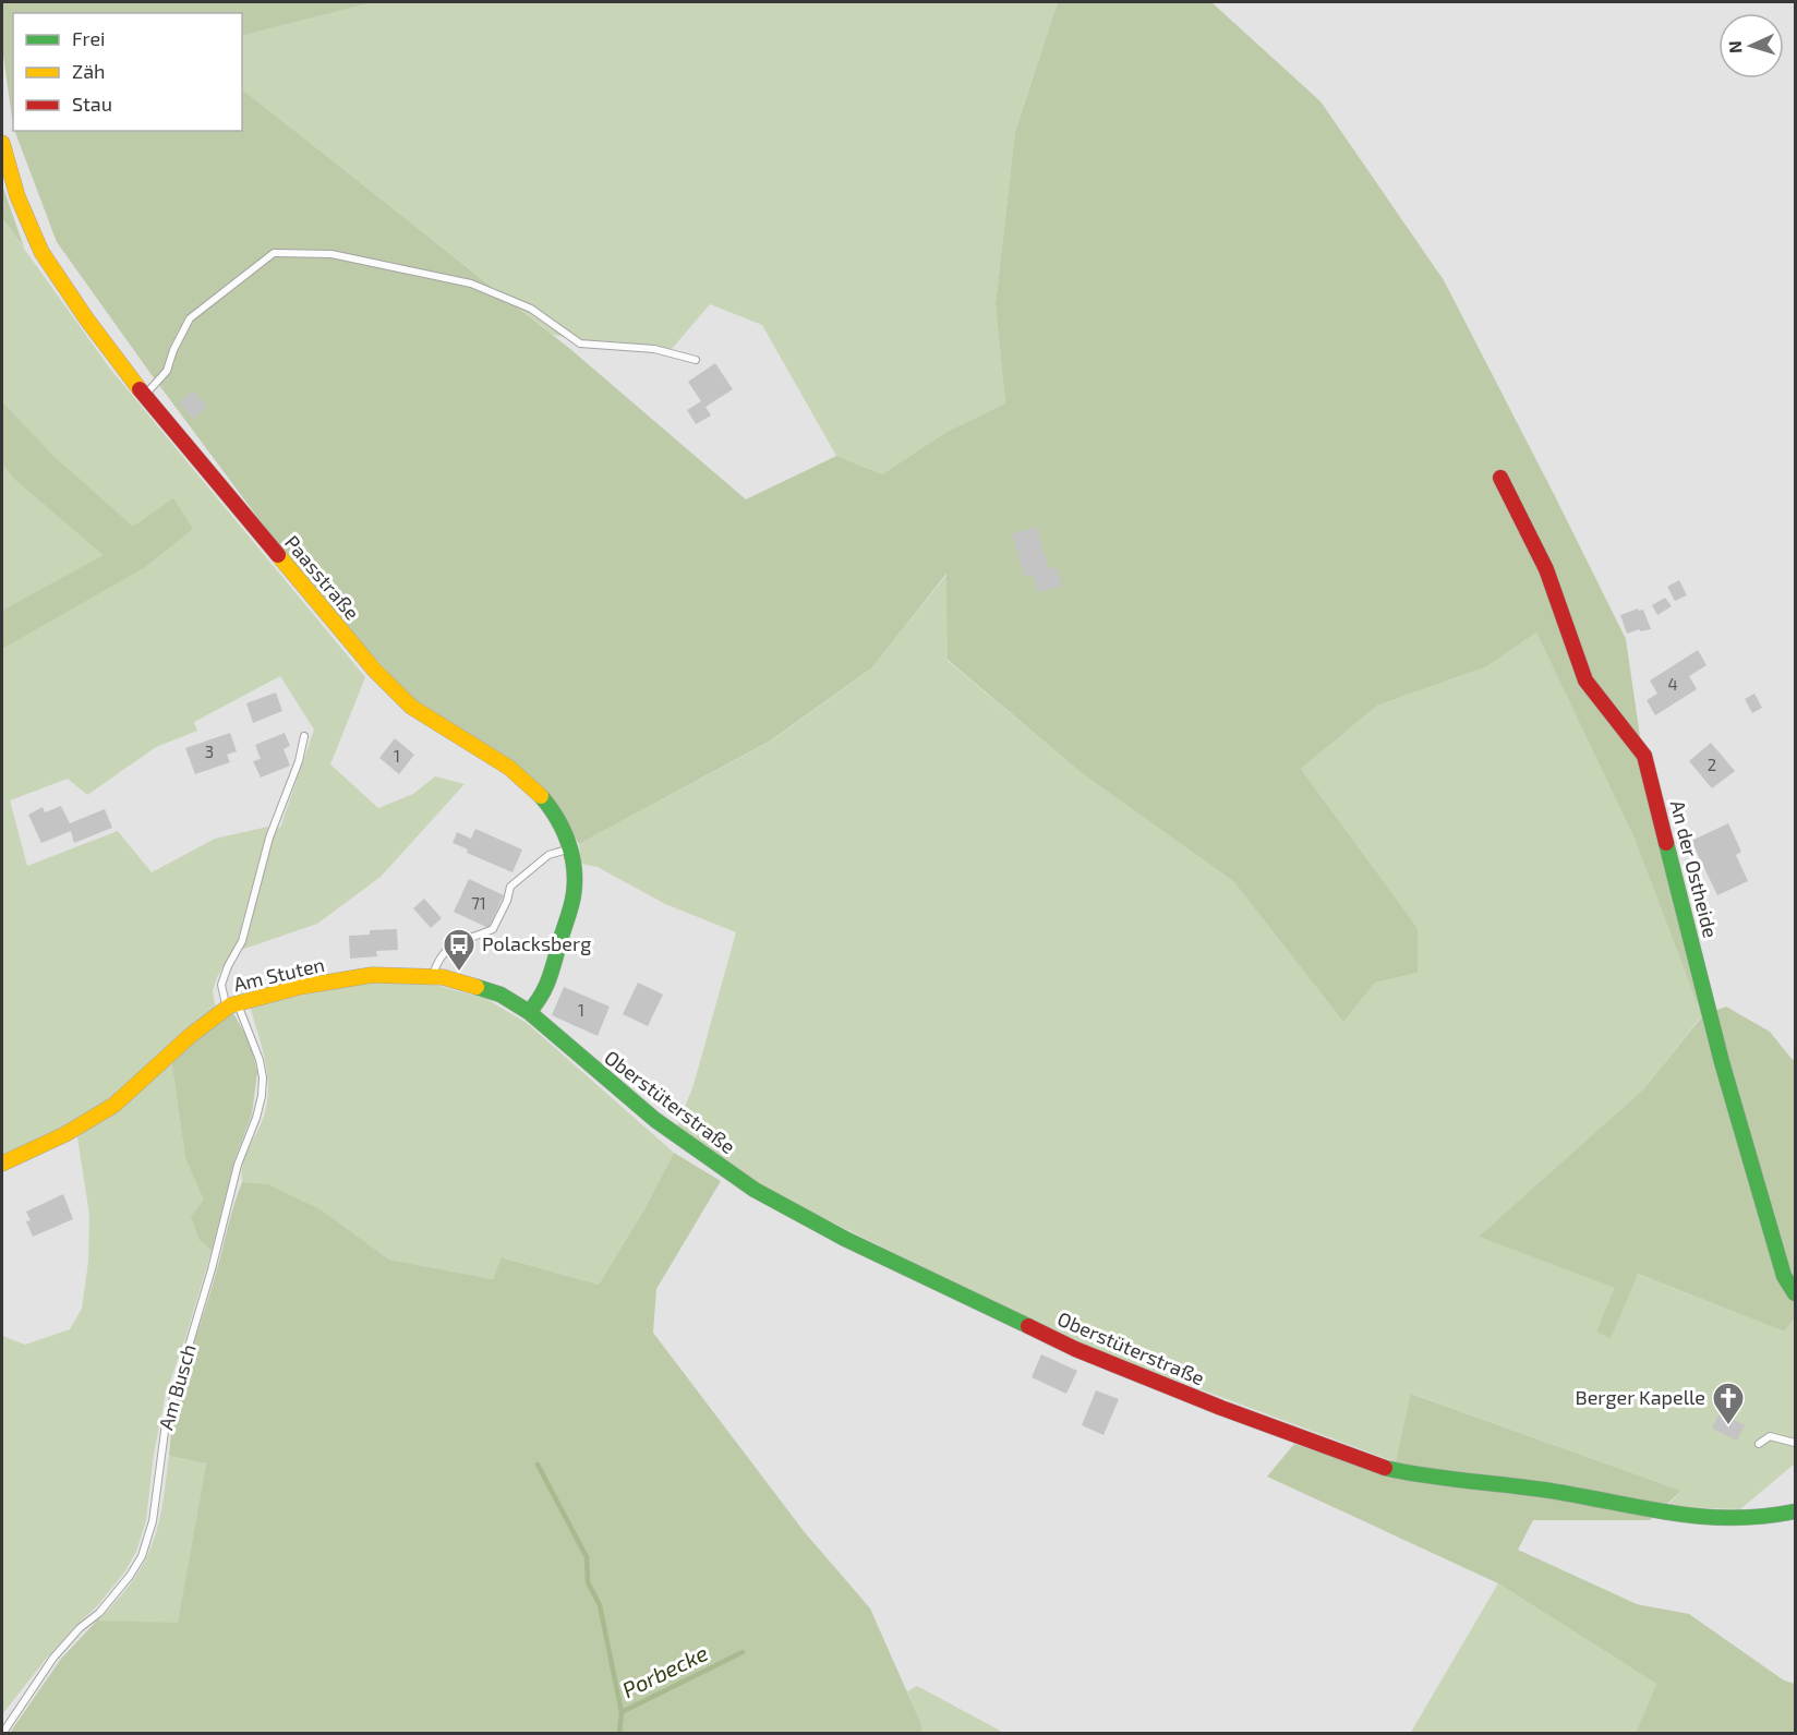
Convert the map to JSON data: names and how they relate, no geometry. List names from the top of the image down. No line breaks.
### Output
{"streets":{"street":["Paasstraße","An der Ostheide","Am Stuten","Oberstüterstraße"],"lane":["Am Busch"]},"crossings":[["Paasstraße","Am Stuten"],["Paasstraße","Oberstüterstraße"],["Am Stuten","Oberstüterstraße"],["Am Stuten","Am Busch"]],"water":["Porbecke"],"places":{"bus stop":["Polacksberg"],"church":["Berger Kapelle"]},"house_numbers":["4","3","1","2","71","1"],"legend":["Frei","Zäh","Stau"],"north":"left"}
